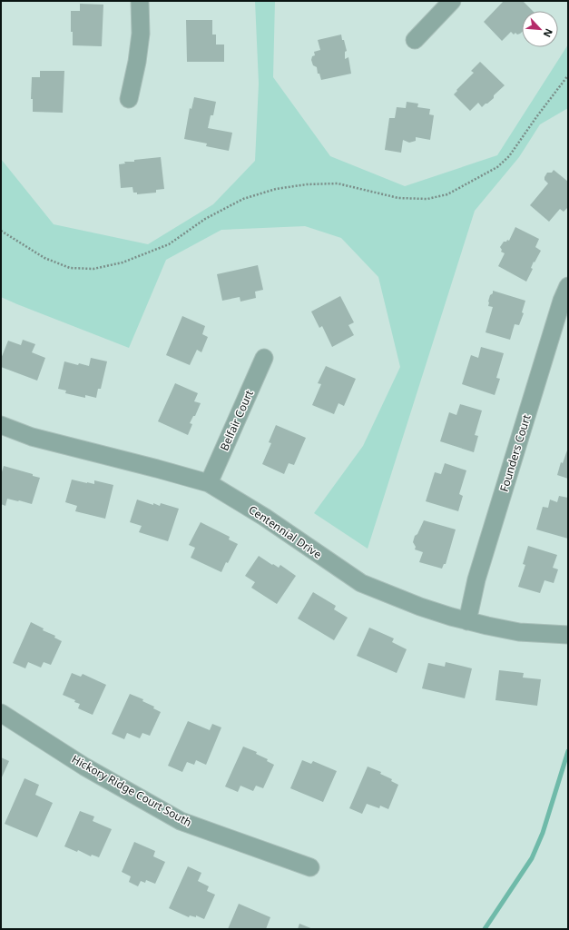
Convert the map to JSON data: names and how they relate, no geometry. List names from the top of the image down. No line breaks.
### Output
{"streets":{"street":["Belfair Court","Founders Court","Centennial Drive","Hickory Ridge Court South"]},"crossings":[["Belfair Court","Centennial Drive"],["Founders Court","Centennial Drive"]],"north":"bottom right"}
